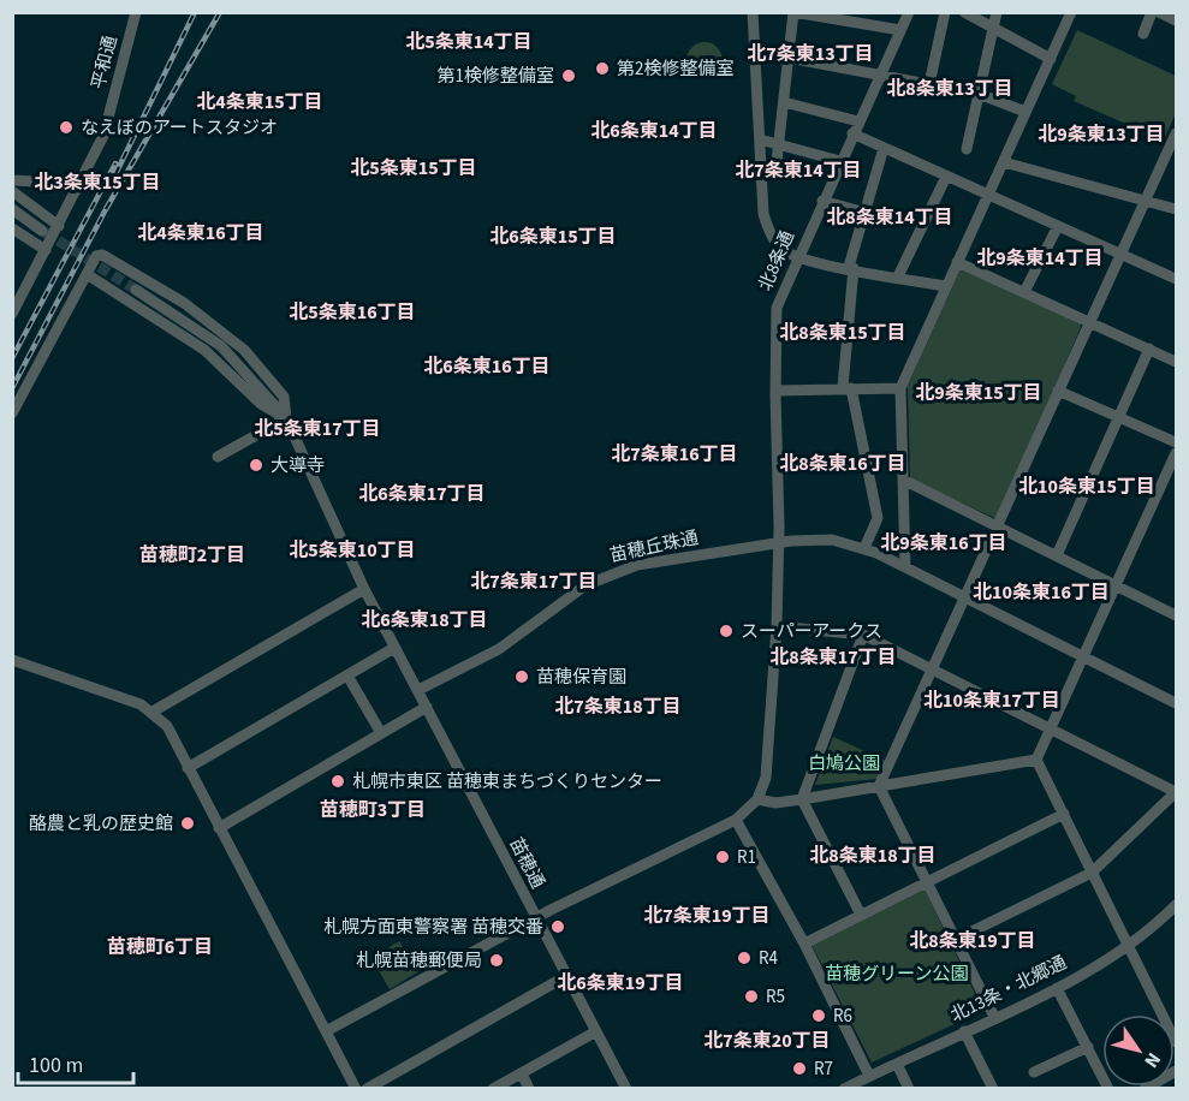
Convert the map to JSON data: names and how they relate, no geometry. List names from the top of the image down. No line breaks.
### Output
{"streets":{"street":["平和通","北8条通","苗穂丘珠通","苗穂通","北13条・北郷通"]},"crossings":[["北8条通","苗穂丘珠通"],["苗穂丘珠通","苗穂通"]],"districts":["北5条東14丁目","北7条東13丁目","北8条東13丁目","北4条東15丁目","北6条東14丁目","北9条東13丁目","北5条東15丁目","北7条東14丁目","北3条東15丁目","北8条東14丁目","北4条東16丁目","北6条東15丁目","北9条東14丁目","北5条東16丁目","北8条東15丁目","北6条東16丁目","北9条東15丁目","北5条東17丁目","北7条東16丁目","北8条東16丁目","北10条東15丁目","北6条東17丁目","北9条東16丁目","北5条東10丁目","苗穂町2丁目","北7条東17丁目","北10条東16丁目","北6条東18丁目","北8条東17丁目","北10条東17丁目","北7条東18丁目","苗穂町3丁目","北8条東18丁目","北7条東19丁目","北8条東19丁目","苗穂町6丁目","北6条東19丁目","北7条東20丁目"],"parks":["白鳩公園","苗穂グリーン公園"],"places":["第2検修整備室","第1検修整備室","なえぼのアートスタジオ","大導寺","スーパーアークス","苗穂保育園","札幌市東区 苗穂東まちづくりセンター","酪農と乳の歴史館","R1","札幌方面東警察署 苗穂交番","R4","札幌苗穂郵便局","R5","R6","R7"],"scale_bar":"100 m","north":"bottom right"}
